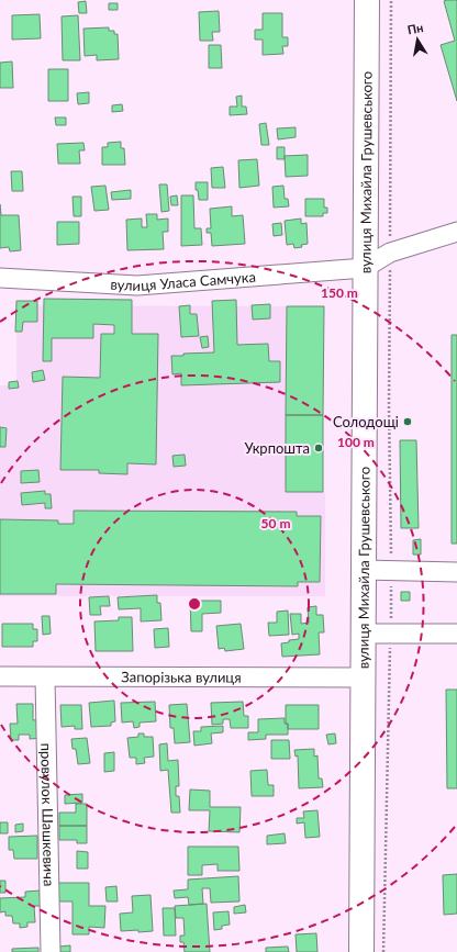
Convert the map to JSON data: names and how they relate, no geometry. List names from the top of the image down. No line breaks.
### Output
{"streets":{"main road":["вулиця Михайла Грушевського"],"street":["вулиця Уласа Самчука","Запорізька вулиця","провулок Шашкевича"]},"crossings":[["вулиця Михайла Грушевського","вулиця Уласа Самчука"],["вулиця Михайла Грушевського","Запорізька вулиця"],["Запорізька вулиця","провулок Шашкевича"]],"places":["Солодощі","Укрпошта"],"north":"top","rings":["150 m","100 m","50 m"]}
